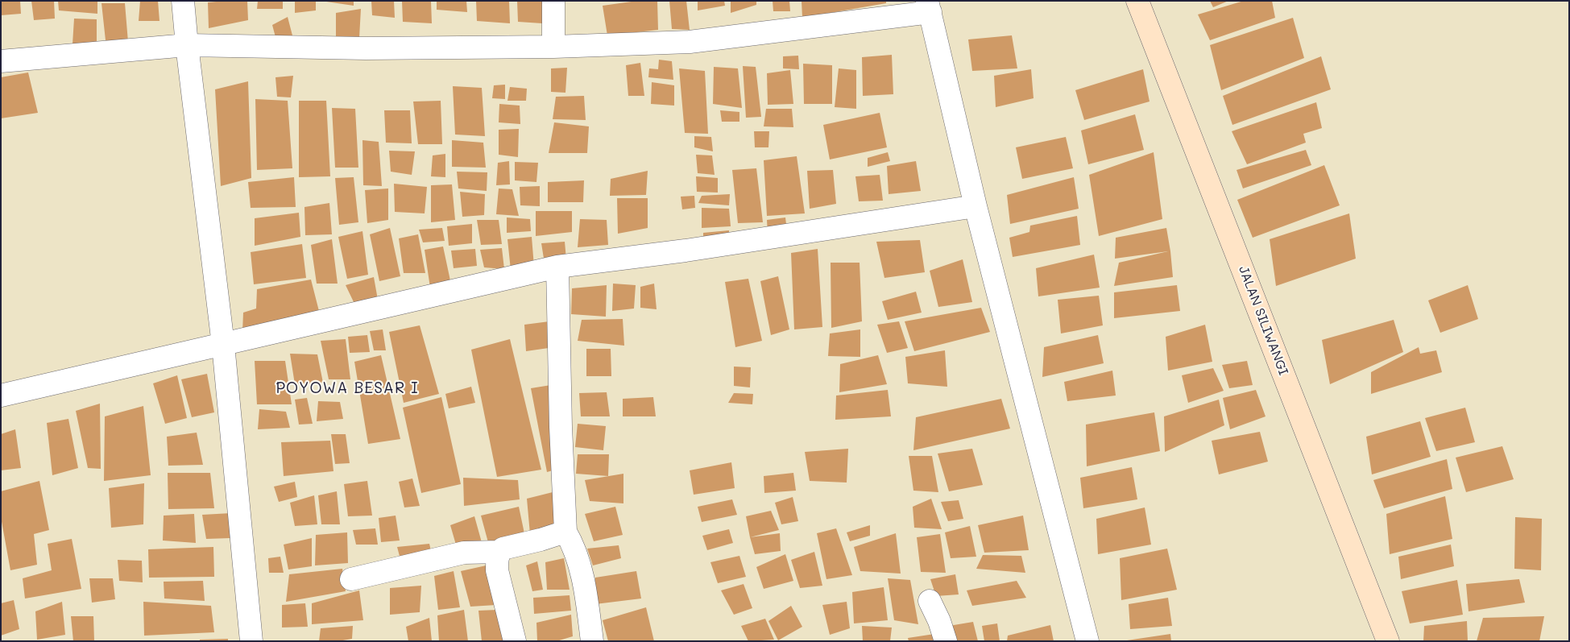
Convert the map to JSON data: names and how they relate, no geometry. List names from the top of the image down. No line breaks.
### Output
{"streets":{"main road":["JALAN SILIWANGI"]},"districts":["POYOWA BESAR I"]}
